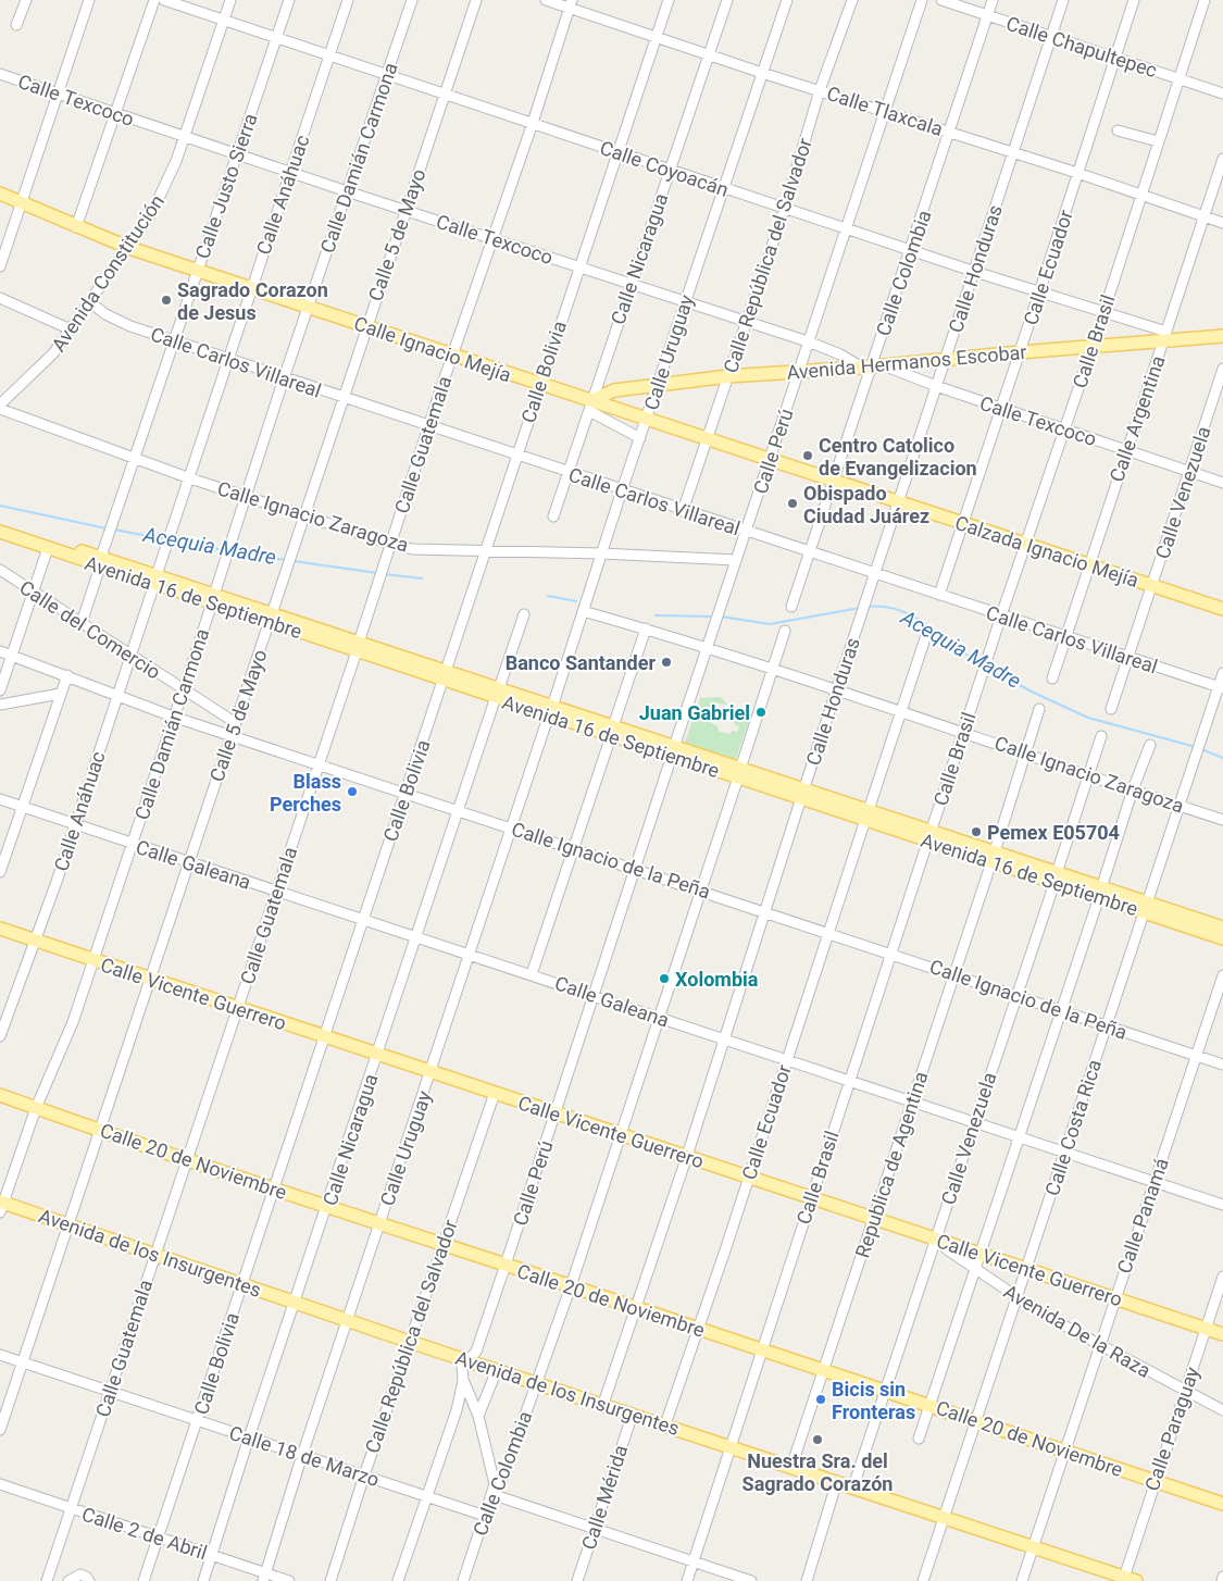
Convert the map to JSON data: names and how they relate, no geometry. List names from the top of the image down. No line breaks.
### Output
{"streets":{"main road":["Calle Ignacio Mejía","Avenida Hermanos Escobar","Calzada Ignacio Mejía","Avenida 16 de Septiembre","Calle Vicente Guerrero","Calle 20 de Noviembre","Avenida de los Insurgentes"],"street":["Calle Chapultepec","Calle Texcoco","Calle Tlaxcala","Calle Damián Carmona","Calle Coyoacán","Calle Justo Sierra","Calle Anáhuac","Calle 5 de Mayo","Calle República del Salvador","Calle Nicaragua","Calle Ecuador","Calle Honduras","Avenida Constitución","Calle Colombia","Calle Brasil","Calle Uruguay","Calle Carlos Villareal","Calle Bolivia","Calle Argentina","Calle Guatemala","Calle Perú","Calle Venezuela","Calle Ignacio Zaragoza","Calle del Comercio","Calle Ignacio de la Peña","Calle Galeana","Calle Costa Rica","Republica de Agentina","Calle Panamá","Avenida De la Raza","Calle Paraguay","Calle 18 de Marzo","Calle Mérida","Calle 2 de Abril"]},"crossings":[["Calle Chapultepec","Calle Ecuador"],["Calle Chapultepec","Calle Honduras"],["Calle Chapultepec","Calle Colombia"],["Calle Chapultepec","Calle Brasil"],["Calle Texcoco","Calle Damián Carmona"],["Calle Texcoco","Calle Justo Sierra"],["Calle Texcoco","Calle Anáhuac"],["Calle Texcoco","Calle 5 de Mayo"],["Calle Texcoco","Calle República del Salvador"],["Calle Texcoco","Calle Nicaragua"],["Calle Texcoco","Calle Ecuador"],["Calle Texcoco","Calle Honduras"],["Calle Texcoco","Avenida Constitución"],["Calle Texcoco","Calle Colombia"],["Calle Texcoco","Calle Brasil"],["Calle Texcoco","Calle Uruguay"],["Calle Texcoco","Avenida Hermanos Escobar"],["Calle Texcoco","Calle Bolivia"],["Calle Texcoco","Calle Argentina"],["Calle Texcoco","Calle Guatemala"],["Calle Texcoco","Calle Perú"],["Calle Texcoco","Calle Venezuela"],["Calle Tlaxcala","Calle República del Salvador"],["Calle Tlaxcala","Calle Nicaragua"],["Calle Tlaxcala","Calle Ecuador"],["Calle Tlaxcala","Calle Honduras"],["Calle Tlaxcala","Calle Colombia"],["Calle Tlaxcala","Calle Brasil"],["Calle Tlaxcala","Calle Uruguay"],["Calle Tlaxcala","Calle Bolivia"],["Calle Tlaxcala","Calle Argentina"],["Calle Tlaxcala","Calle Guatemala"],["Calle Tlaxcala","Calle Perú"],["Calle Damián Carmona","Calle Coyoacán"],["Calle Damián Carmona","Calle Ignacio Mejía"],["Calle Damián Carmona","Calle Carlos Villareal"],["Calle Damián Carmona","Calle Ignacio Zaragoza"],["Calle Damián Carmona","Avenida 16 de Septiembre"],["Calle Damián Carmona","Calle del Comercio"],["Calle Damián Carmona","Calle Ignacio de la Peña"],["Calle Damián Carmona","Calle Galeana"],["Calle Damián Carmona","Calle Vicente Guerrero"],["Calle Damián Carmona","Calle 20 de Noviembre"],["Calle Damián Carmona","Avenida de los Insurgentes"],["Calle Coyoacán","Calle Justo Sierra"],["Calle Coyoacán","Calle Anáhuac"],["Calle Coyoacán","Calle 5 de Mayo"],["Calle Coyoacán","Calle República del Salvador"],["Calle Coyoacán","Calle Nicaragua"],["Calle Coyoacán","Calle Ecuador"],["Calle Coyoacán","Calle Honduras"],["Calle Coyoacán","Avenida Constitución"],["Calle Coyoacán","Calle Colombia"],["Calle Coyoacán","Calle Brasil"],["Calle Coyoacán","Calle Uruguay"],["Calle Coyoacán","Avenida Hermanos Escobar"],["Calle Coyoacán","Calle Bolivia"],["Calle Coyoacán","Calle Argentina"],["Calle Coyoacán","Calle Guatemala"],["Calle Coyoacán","Calle Perú"],["Calle Justo Sierra","Calle Ignacio Mejía"],["Calle Justo Sierra","Calle Carlos Villareal"],["Calle Justo Sierra","Calle Ignacio Zaragoza"],["Calle Justo Sierra","Avenida 16 de Septiembre"],["Calle Justo Sierra","Calle del Comercio"],["Calle Anáhuac","Calle Ignacio Mejía"],["Calle Anáhuac","Calle Carlos Villareal"],["Calle Anáhuac","Calle Ignacio Zaragoza"],["Calle Anáhuac","Avenida 16 de Septiembre"],["Calle Anáhuac","Calle del Comercio"],["Calle Anáhuac","Calle Ignacio de la Peña"],["Calle Anáhuac","Calle Galeana"],["Calle Anáhuac","Calle Vicente Guerrero"],["Calle 5 de Mayo","Calle Ignacio Mejía"],["Calle 5 de Mayo","Calle Carlos Villareal"],["Calle 5 de Mayo","Calle Ignacio Zaragoza"],["Calle 5 de Mayo","Avenida 16 de Septiembre"],["Calle 5 de Mayo","Calle del Comercio"],["Calle 5 de Mayo","Calle Ignacio de la Peña"],["Calle 5 de Mayo","Calle Galeana"],["Calle 5 de Mayo","Calle Vicente Guerrero"],["Calle 5 de Mayo","Calle 20 de Noviembre"],["Calle 5 de Mayo","Avenida de los Insurgentes"],["Calle 5 de Mayo","Calle 18 de Marzo"],["Calle República del Salvador","Calle Carlos Villareal"],["Calle República del Salvador","Avenida Hermanos Escobar"],["Calle República del Salvador","Calzada Ignacio Mejía"],["Calle República del Salvador","Calle Vicente Guerrero"],["Calle República del Salvador","Calle 20 de Noviembre"],["Calle República del Salvador","Avenida de los Insurgentes"],["Calle República del Salvador","Calle 18 de Marzo"],["Calle Nicaragua","Calle Ignacio Mejía"],["Calle Nicaragua","Calle Carlos Villareal"],["Calle Nicaragua","Avenida Hermanos Escobar"],["Calle Nicaragua","Calzada Ignacio Mejía"],["Calle Nicaragua","Avenida 16 de Septiembre"],["Calle Nicaragua","Calle Ignacio de la Peña"],["Calle Nicaragua","Calle Galeana"],["Calle Nicaragua","Calle Vicente Guerrero"],["Calle Nicaragua","Calle 20 de Noviembre"],["Calle Nicaragua","Avenida de los Insurgentes"],["Calle Nicaragua","Calle 18 de Marzo"],["Calle Nicaragua","Calle 2 de Abril"],["Calle Ecuador","Calle Carlos Villareal"],["Calle Ecuador","Avenida Hermanos Escobar"],["Calle Ecuador","Calle Ignacio Zaragoza"],["Calle Ecuador","Calzada Ignacio Mejía"],["Calle Ecuador","Avenida 16 de Septiembre"],["Calle Ecuador","Calle Ignacio de la Peña"],["Calle Ecuador","Calle Galeana"],["Calle Ecuador","Calle Vicente Guerrero"],["Calle Ecuador","Calle 20 de Noviembre"],["Calle Ecuador","Avenida de los Insurgentes"],["Calle Honduras","Calle Carlos Villareal"],["Calle Honduras","Avenida Hermanos Escobar"],["Calle Honduras","Calle Ignacio Zaragoza"],["Calle Honduras","Calzada Ignacio Mejía"],["Calle Honduras","Avenida 16 de Septiembre"],["Calle Honduras","Calle Ignacio de la Peña"],["Calle Honduras","Calle Galeana"],["Calle Honduras","Calle Vicente Guerrero"],["Calle Honduras","Calle 20 de Noviembre"],["Calle Honduras","Avenida de los Insurgentes"],["Avenida Constitución","Calle Ignacio Mejía"],["Avenida Constitución","Calle Carlos Villareal"],["Calle Colombia","Calle Carlos Villareal"],["Calle Colombia","Avenida Hermanos Escobar"],["Calle Colombia","Calle Ignacio Zaragoza"],["Calle Colombia","Calzada Ignacio Mejía"],["Calle Colombia","Avenida 16 de Septiembre"],["Calle Colombia","Calle Ignacio de la Peña"],["Calle Colombia","Calle Galeana"],["Calle Colombia","Calle Vicente Guerrero"],["Calle Colombia","Calle 20 de Noviembre"],["Calle Colombia","Avenida de los Insurgentes"],["Calle Colombia","Calle 18 de Marzo"],["Calle Brasil","Calle Carlos Villareal"],["Calle Brasil","Avenida Hermanos Escobar"],["Calle Brasil","Calle Ignacio Zaragoza"],["Calle Brasil","Calzada Ignacio Mejía"],["Calle Brasil","Avenida 16 de Septiembre"],["Calle Brasil","Calle Ignacio de la Peña"],["Calle Brasil","Calle Galeana"],["Calle Brasil","Calle Vicente Guerrero"],["Calle Brasil","Calle 20 de Noviembre"],["Calle Brasil","Avenida de los Insurgentes"],["Calle Ignacio Mejía","Avenida Hermanos Escobar"],["Calle Ignacio Mejía","Calle Bolivia"],["Calle Ignacio Mejía","Calle Guatemala"],["Calle Ignacio Mejía","Calzada Ignacio Mejía"],["Calle Uruguay","Calle Carlos Villareal"],["Calle Uruguay","Avenida Hermanos Escobar"],["Calle Uruguay","Calle Ignacio Zaragoza"],["Calle Uruguay","Calzada Ignacio Mejía"],["Calle Uruguay","Avenida 16 de Septiembre"],["Calle Uruguay","Calle Ignacio de la Peña"],["Calle Uruguay","Calle Galeana"],["Calle Uruguay","Calle Vicente Guerrero"],["Calle Uruguay","Calle 20 de Noviembre"],["Calle Uruguay","Avenida de los Insurgentes"],["Calle Uruguay","Calle 18 de Marzo"],["Calle Uruguay","Calle 2 de Abril"],["Calle Carlos Villareal","Calle Bolivia"],["Calle Carlos Villareal","Calle Argentina"],["Calle Carlos Villareal","Calle Guatemala"],["Calle Carlos Villareal","Calle Perú"],["Calle Carlos Villareal","Calle Venezuela"],["Calle Carlos Villareal","Calle Costa Rica"],["Avenida Hermanos Escobar","Calle Argentina"],["Avenida Hermanos Escobar","Calle Perú"],["Avenida Hermanos Escobar","Calzada Ignacio Mejía"],["Calle Bolivia","Calle Ignacio Zaragoza"],["Calle Bolivia","Avenida 16 de Septiembre"],["Calle Bolivia","Calle Ignacio de la Peña"],["Calle Bolivia","Calle Galeana"],["Calle Bolivia","Calle Vicente Guerrero"],["Calle Bolivia","Calle 20 de Noviembre"],["Calle Bolivia","Avenida de los Insurgentes"],["Calle Bolivia","Calle 18 de Marzo"],["Calle Bolivia","Calle 2 de Abril"],["Calle Argentina","Calzada Ignacio Mejía"],["Calle Guatemala","Calle Ignacio Zaragoza"],["Calle Guatemala","Avenida 16 de Septiembre"],["Calle Guatemala","Calle Ignacio de la Peña"],["Calle Guatemala","Calle Galeana"],["Calle Guatemala","Calle Vicente Guerrero"],["Calle Guatemala","Calle 20 de Noviembre"],["Calle Guatemala","Avenida de los Insurgentes"],["Calle Guatemala","Calle 18 de Marzo"],["Calle Guatemala","Calle 2 de Abril"],["Calle Perú","Calle Ignacio Zaragoza"],["Calle Perú","Calzada Ignacio Mejía"],["Calle Perú","Avenida 16 de Septiembre"],["Calle Perú","Calle Ignacio de la Peña"],["Calle Perú","Calle Galeana"],["Calle Perú","Calle Vicente Guerrero"],["Calle Perú","Calle 20 de Noviembre"],["Calle Perú","Avenida de los Insurgentes"],["Calle Venezuela","Calle Ignacio Zaragoza"],["Calle Venezuela","Calzada Ignacio Mejía"],["Calle Venezuela","Avenida 16 de Septiembre"],["Calle Venezuela","Calle Ignacio de la Peña"],["Calle Venezuela","Calle Galeana"],["Calle Venezuela","Calle Vicente Guerrero"],["Calle Venezuela","Calle 20 de Noviembre"],["Calle Venezuela","Avenida de los Insurgentes"],["Calle Venezuela","Avenida De la Raza"],["Calle Ignacio Zaragoza","Calle Costa Rica"],["Avenida 16 de Septiembre","Calle Costa Rica"],["Avenida 16 de Septiembre","Republica de Agentina"],["Calle Ignacio de la Peña","Calle Costa Rica"],["Calle Ignacio de la Peña","Republica de Agentina"],["Calle Ignacio de la Peña","Calle Panamá"],["Calle Galeana","Calle Costa Rica"],["Calle Galeana","Republica de Agentina"],["Calle Galeana","Calle Panamá"],["Calle Vicente Guerrero","Calle Costa Rica"],["Calle Vicente Guerrero","Republica de Agentina"],["Calle Vicente Guerrero","Calle Panamá"],["Calle Vicente Guerrero","Avenida De la Raza"],["Calle Vicente Guerrero","Calle Paraguay"],["Calle Costa Rica","Calle 20 de Noviembre"],["Calle Costa Rica","Avenida de los Insurgentes"],["Calle Costa Rica","Avenida De la Raza"],["Calle 20 de Noviembre","Republica de Agentina"],["Calle 20 de Noviembre","Calle Panamá"],["Calle 20 de Noviembre","Calle Paraguay"],["Republica de Agentina","Avenida de los Insurgentes"],["Calle Panamá","Avenida de los Insurgentes"],["Calle Panamá","Avenida De la Raza"],["Avenida de los Insurgentes","Calle Paraguay"],["Avenida de los Insurgentes","Calle Mérida"],["Avenida De la Raza","Calle Paraguay"]],"water":["Acequia Madre"],"places":["Sagrado Corazon de Jesus","Centro Catolico de Evangelizacion","Obispado Ciudad Juárez","Banco Santander","Juan Gabriel","Blass Perches","Pemex E05704","Xolombia","Bicis sin Fronteras","Nuestra Sra. del Sagrado Corazón"]}
